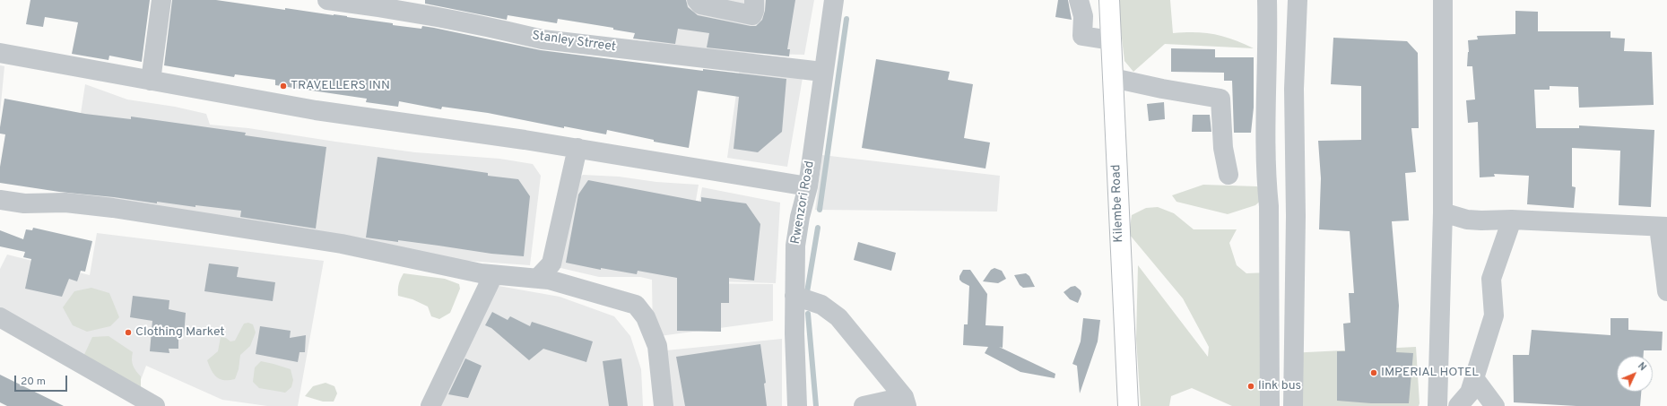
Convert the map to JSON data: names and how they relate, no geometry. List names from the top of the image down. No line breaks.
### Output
{"streets":{"main road":["Kilembe Road"],"street":["Stanley Strreet","Rwenzori Road"]},"crossings":[["Stanley Strreet","Rwenzori Road"]],"places":["TRAVELLERS INN","Clothing Market","IMPERIAL HOTEL","link bus"],"scale_bar":"20 m","north":"top right"}
